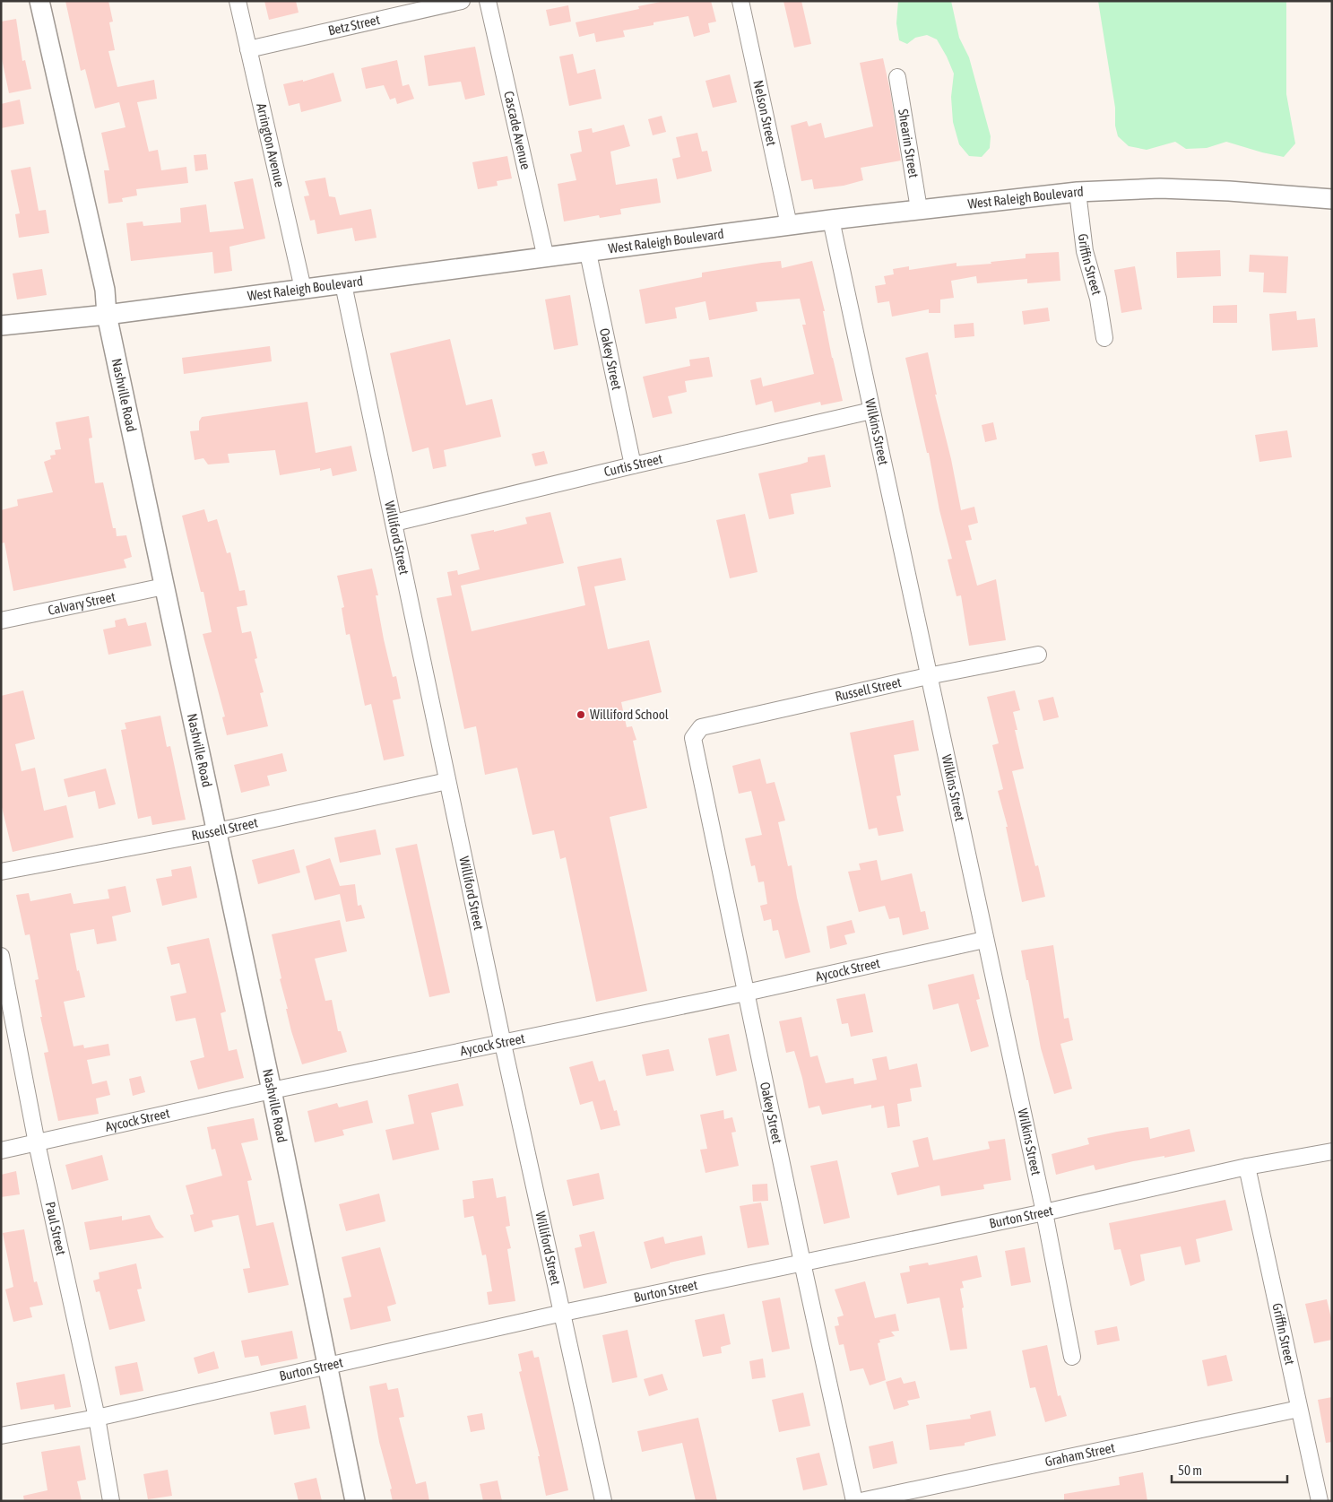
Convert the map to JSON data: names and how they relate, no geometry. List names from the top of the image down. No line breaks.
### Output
{"streets":{"main road":["West Raleigh Boulevard","Nashville Road"],"street":["Betz Street","Nelson Street","Cascade Avenue","Shearin Street","Arrington Avenue","Griffin Street","Oakey Street","Wilkins Street","Curtis Street","Williford Street","Calvary Street","Russell Street","Aycock Street","Burton Street","Paul Street","Graham Street"]},"crossings":[["Betz Street","Arrington Avenue"],["Nelson Street","West Raleigh Boulevard"],["Cascade Avenue","West Raleigh Boulevard"],["Shearin Street","West Raleigh Boulevard"],["Arrington Avenue","West Raleigh Boulevard"],["West Raleigh Boulevard","Griffin Street"],["West Raleigh Boulevard","Oakey Street"],["West Raleigh Boulevard","Nashville Road"],["West Raleigh Boulevard","Wilkins Street"],["West Raleigh Boulevard","Williford Street"],["Griffin Street","Burton Street"],["Griffin Street","Graham Street"],["Oakey Street","Curtis Street"],["Oakey Street","Russell Street"],["Oakey Street","Aycock Street"],["Oakey Street","Burton Street"],["Nashville Road","Calvary Street"],["Nashville Road","Russell Street"],["Nashville Road","Aycock Street"],["Nashville Road","Burton Street"],["Wilkins Street","Curtis Street"],["Wilkins Street","Russell Street"],["Wilkins Street","Aycock Street"],["Wilkins Street","Burton Street"],["Curtis Street","Williford Street"],["Williford Street","Russell Street"],["Williford Street","Aycock Street"],["Williford Street","Burton Street"],["Aycock Street","Paul Street"],["Burton Street","Paul Street"]],"places":["Williford School"],"scale_bar":"50 m"}
